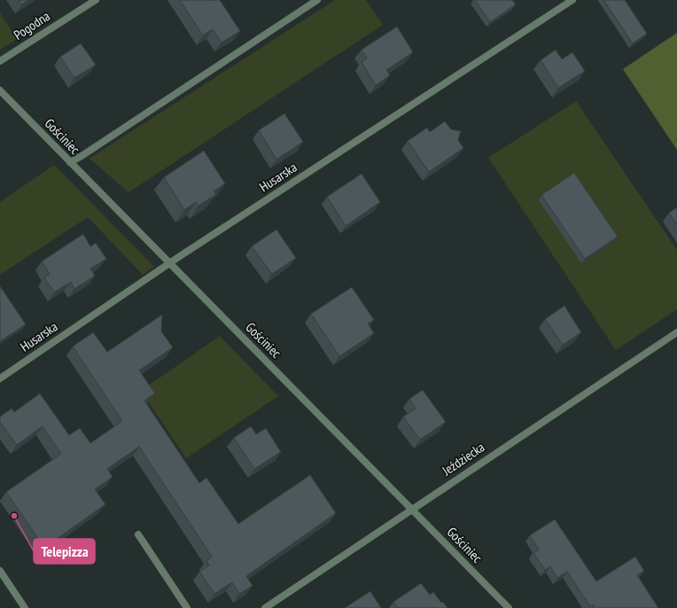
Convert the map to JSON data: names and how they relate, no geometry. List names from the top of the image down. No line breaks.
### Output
{"streets":{"street":["Pogodna","Gościniec","Husarska","Jeździecka"]},"crossings":[["Gościniec","Husarska"],["Gościniec","Jeździecka"]],"places":["Telepizza"]}
